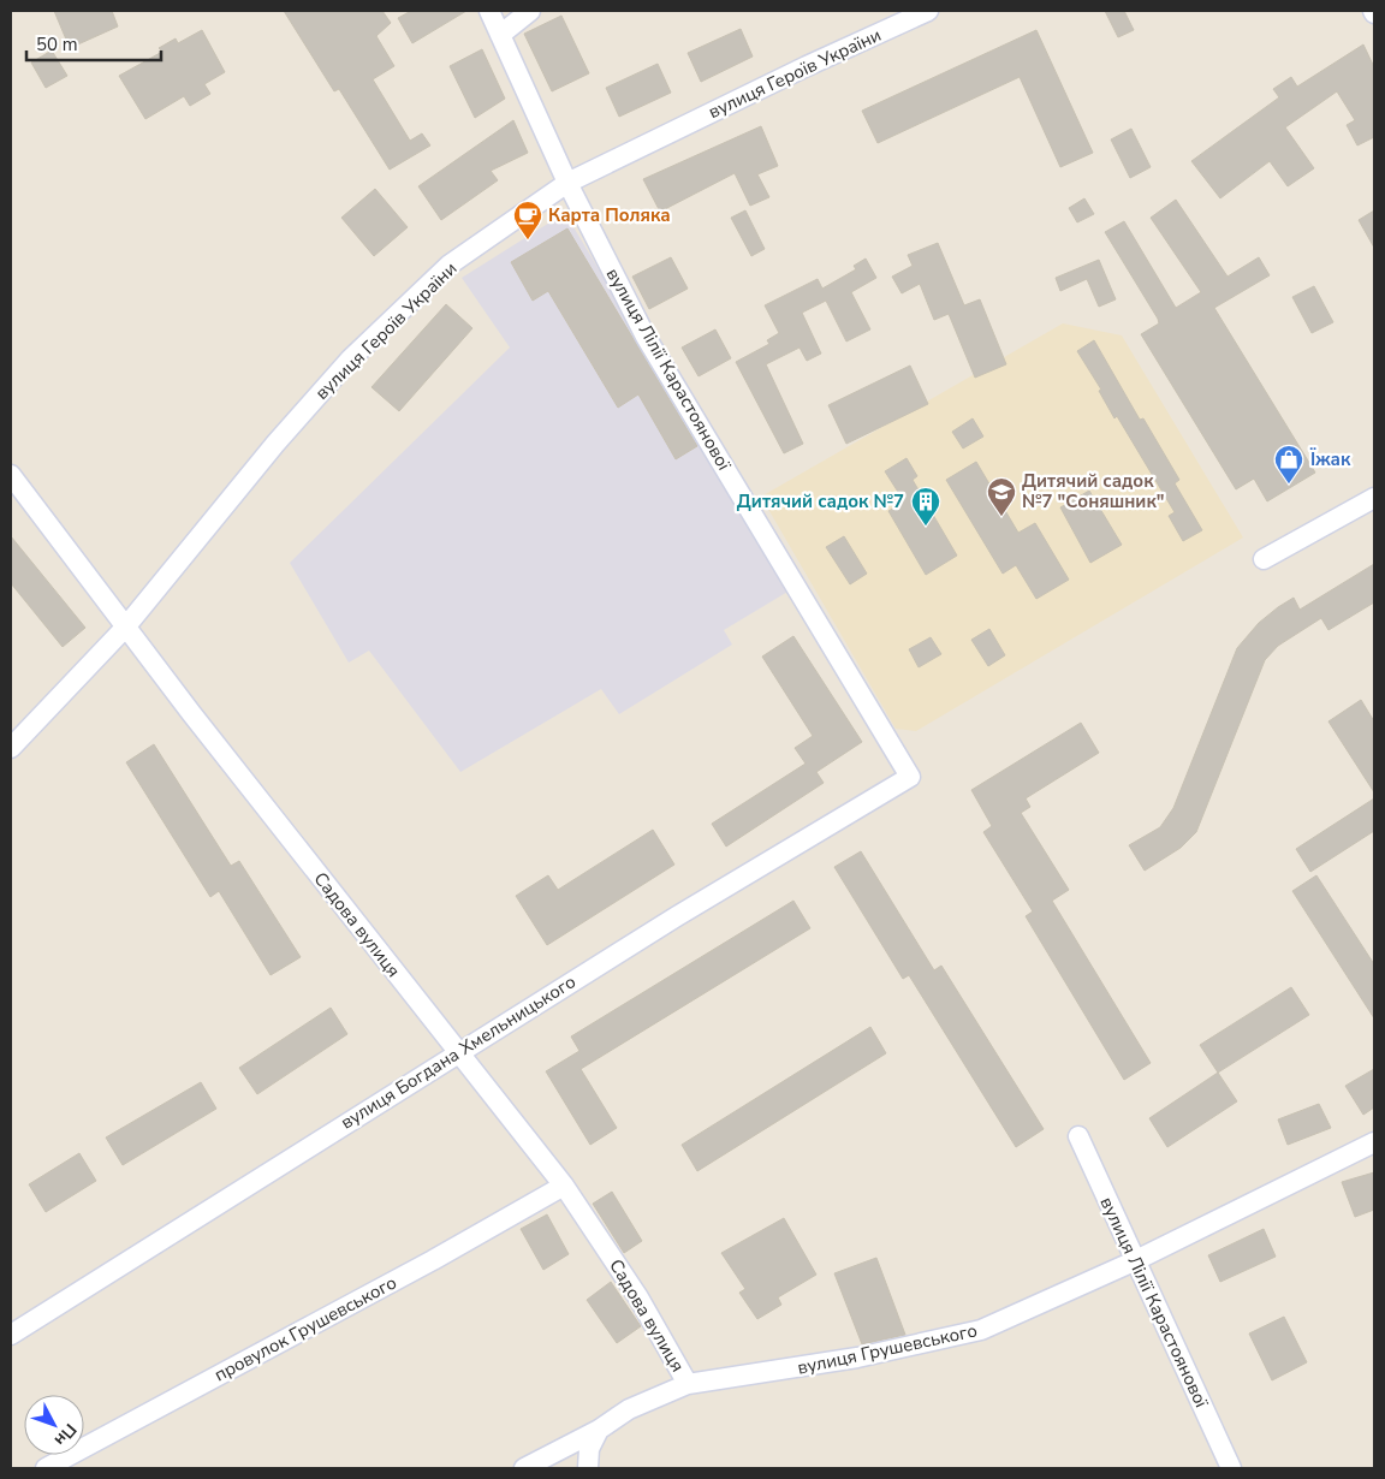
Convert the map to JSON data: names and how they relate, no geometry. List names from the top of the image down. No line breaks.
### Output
{"streets":{"street":["вулиця Героїв України","вулиця Лілії Карастоянової","Садова вулиця","вулиця Богдана Хмельницького","провулок Грушевського","вулиця Грушевського"]},"crossings":[["вулиця Героїв України","вулиця Лілії Карастоянової"],["вулиця Героїв України","Садова вулиця"],["вулиця Лілії Карастоянової","вулиця Богдана Хмельницького"],["вулиця Лілії Карастоянової","вулиця Грушевського"],["Садова вулиця","вулиця Богдана Хмельницького"],["Садова вулиця","провулок Грушевського"],["Садова вулиця","вулиця Грушевського"]],"places":{"cafe":["Карта Поляка"],"shop":["Їжак"],"school or university":["Дитячий садок №7 \"Соняшник\""],"building":["Дитячий садок №7"]},"scale_bar":"50 m","north":"bottom right"}
